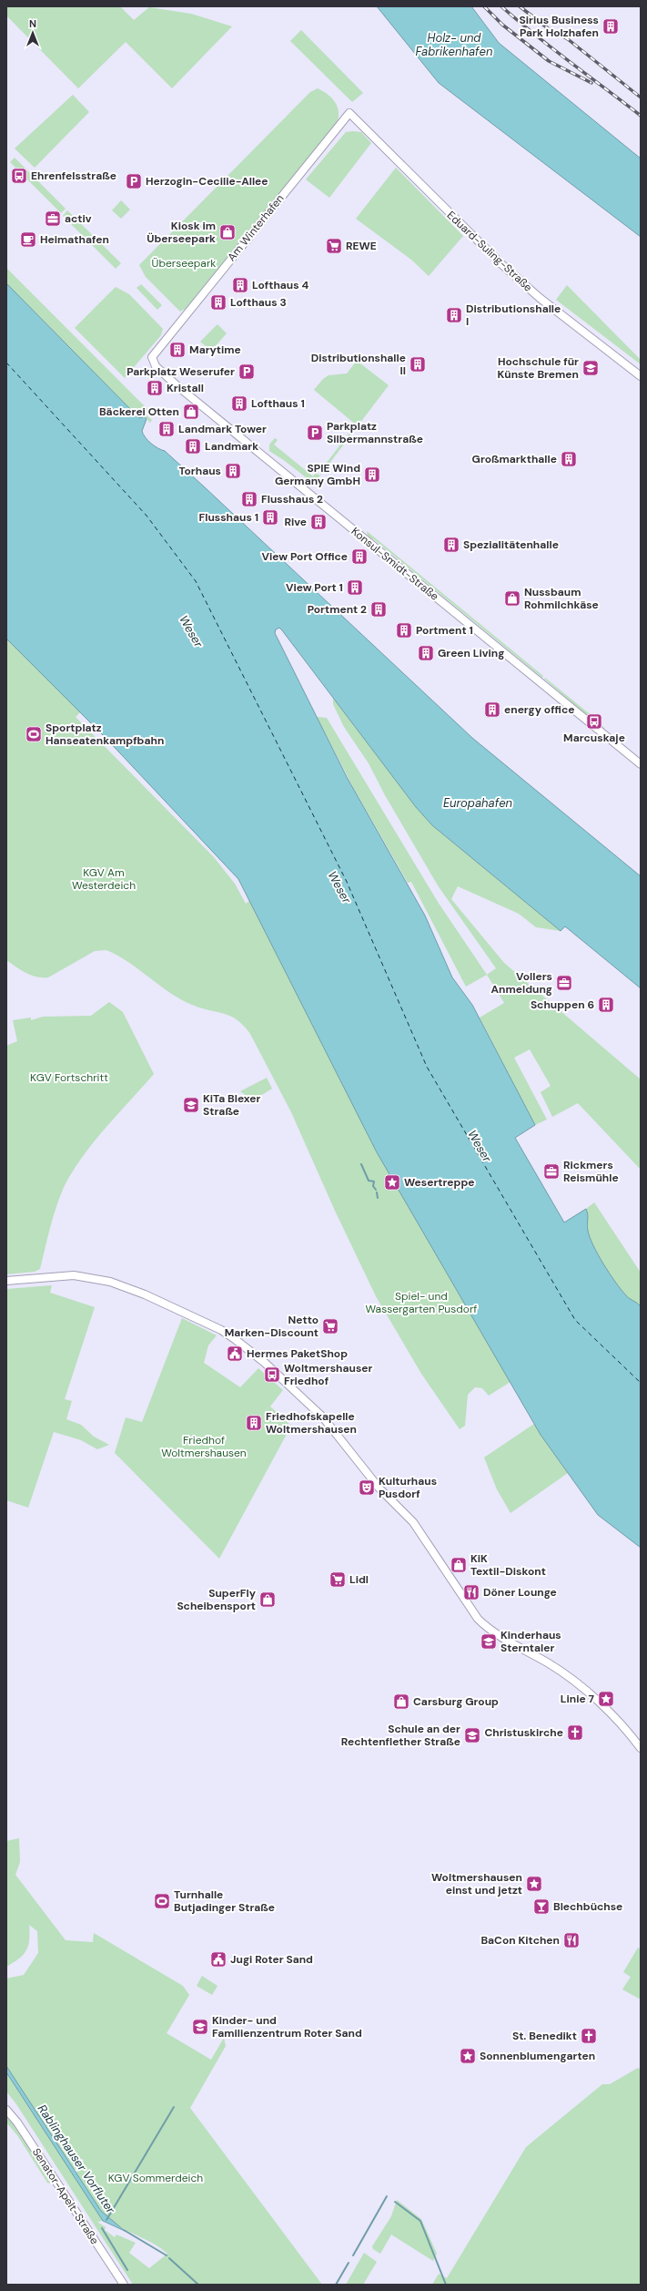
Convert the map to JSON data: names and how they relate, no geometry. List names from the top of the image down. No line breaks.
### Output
{"streets":{"street":["Am Winterhafen","Eduard-Suling-Straße","Konsul-Smidt-Straße","Senator-Apelt-Straße"]},"crossings":[["Am Winterhafen","Eduard-Suling-Straße"],["Am Winterhafen","Konsul-Smidt-Straße"]],"water":["Holz- und Fabrikenhafen","Weser","Europahafen","Rablinghauser Vorfluter"],"parks":["Überseepark","KGV Am Westerdeich","KGV Fortschritt","Spiel- und Wassergarten Pusdorf","Friedhof Woltmershausen","KGV Sommerdeich"],"places":{"building":["Sirius Business Park Holzhafen","Lofthaus 4","Lofthaus 3","Distributionshalle I","Marytime","Distributionshalle II","Kristall","Lofthaus 1","Landmark Tower","Landmark","Großmarkthalle","Torhaus","SPIE Wind Germany GmbH","Flusshaus 2","Flusshaus 1","Rive","Spezialitätenhalle","View Port Office","View Port 1","Portment 2","Portment 1","Green Living","energy office","Schuppen 6","Friedhofskapelle Woltmershausen"],"bus stop":["Ehrenfelsstraße","Marcuskaje","Woltmershauser Friedhof"],"parking":["Herzogin-Cecilie-Allee","Parkplatz Weserufer","Parkplatz Silbermannstraße"],"office":["activ","Vollers Anmeldung","Rickmers Reismühle"],"shop":["Kiosk im Überseepark","Bäckerei Otten","Nussbaum Rohmilchkäse","KiK Textil-Diskont","SuperFly Scheibensport","Carsburg Group"],"cafe":["Heimathafen"],"supermarket":["REWE","Netto Marken-Discount","Lidl"],"school or university":["Hochschule für Künste Bremen","KiTa Blexer Straße","Kinderhaus Sterntaler","Schule an der Rechtenflether Straße","Kinder- und Familienzentrum Roter Sand"],"sports":["Sportplatz Hanseatenkampfbahn","Turnhalle Butjadinger Straße"],"place":["Wesertreppe","Linie 7","Woltmershausen einst und jetzt","Sonnenblumengarten"],"public building":["Hermes PaketShop","Jugi Roter Sand"],"theatre":["Kulturhaus Pusdorf"],"restaurant":["Döner Lounge","BaCon Kitchen"],"church":["Christuskirche","St. Benedikt"],"bar":["Blechbüchse"]},"north":"top"}
